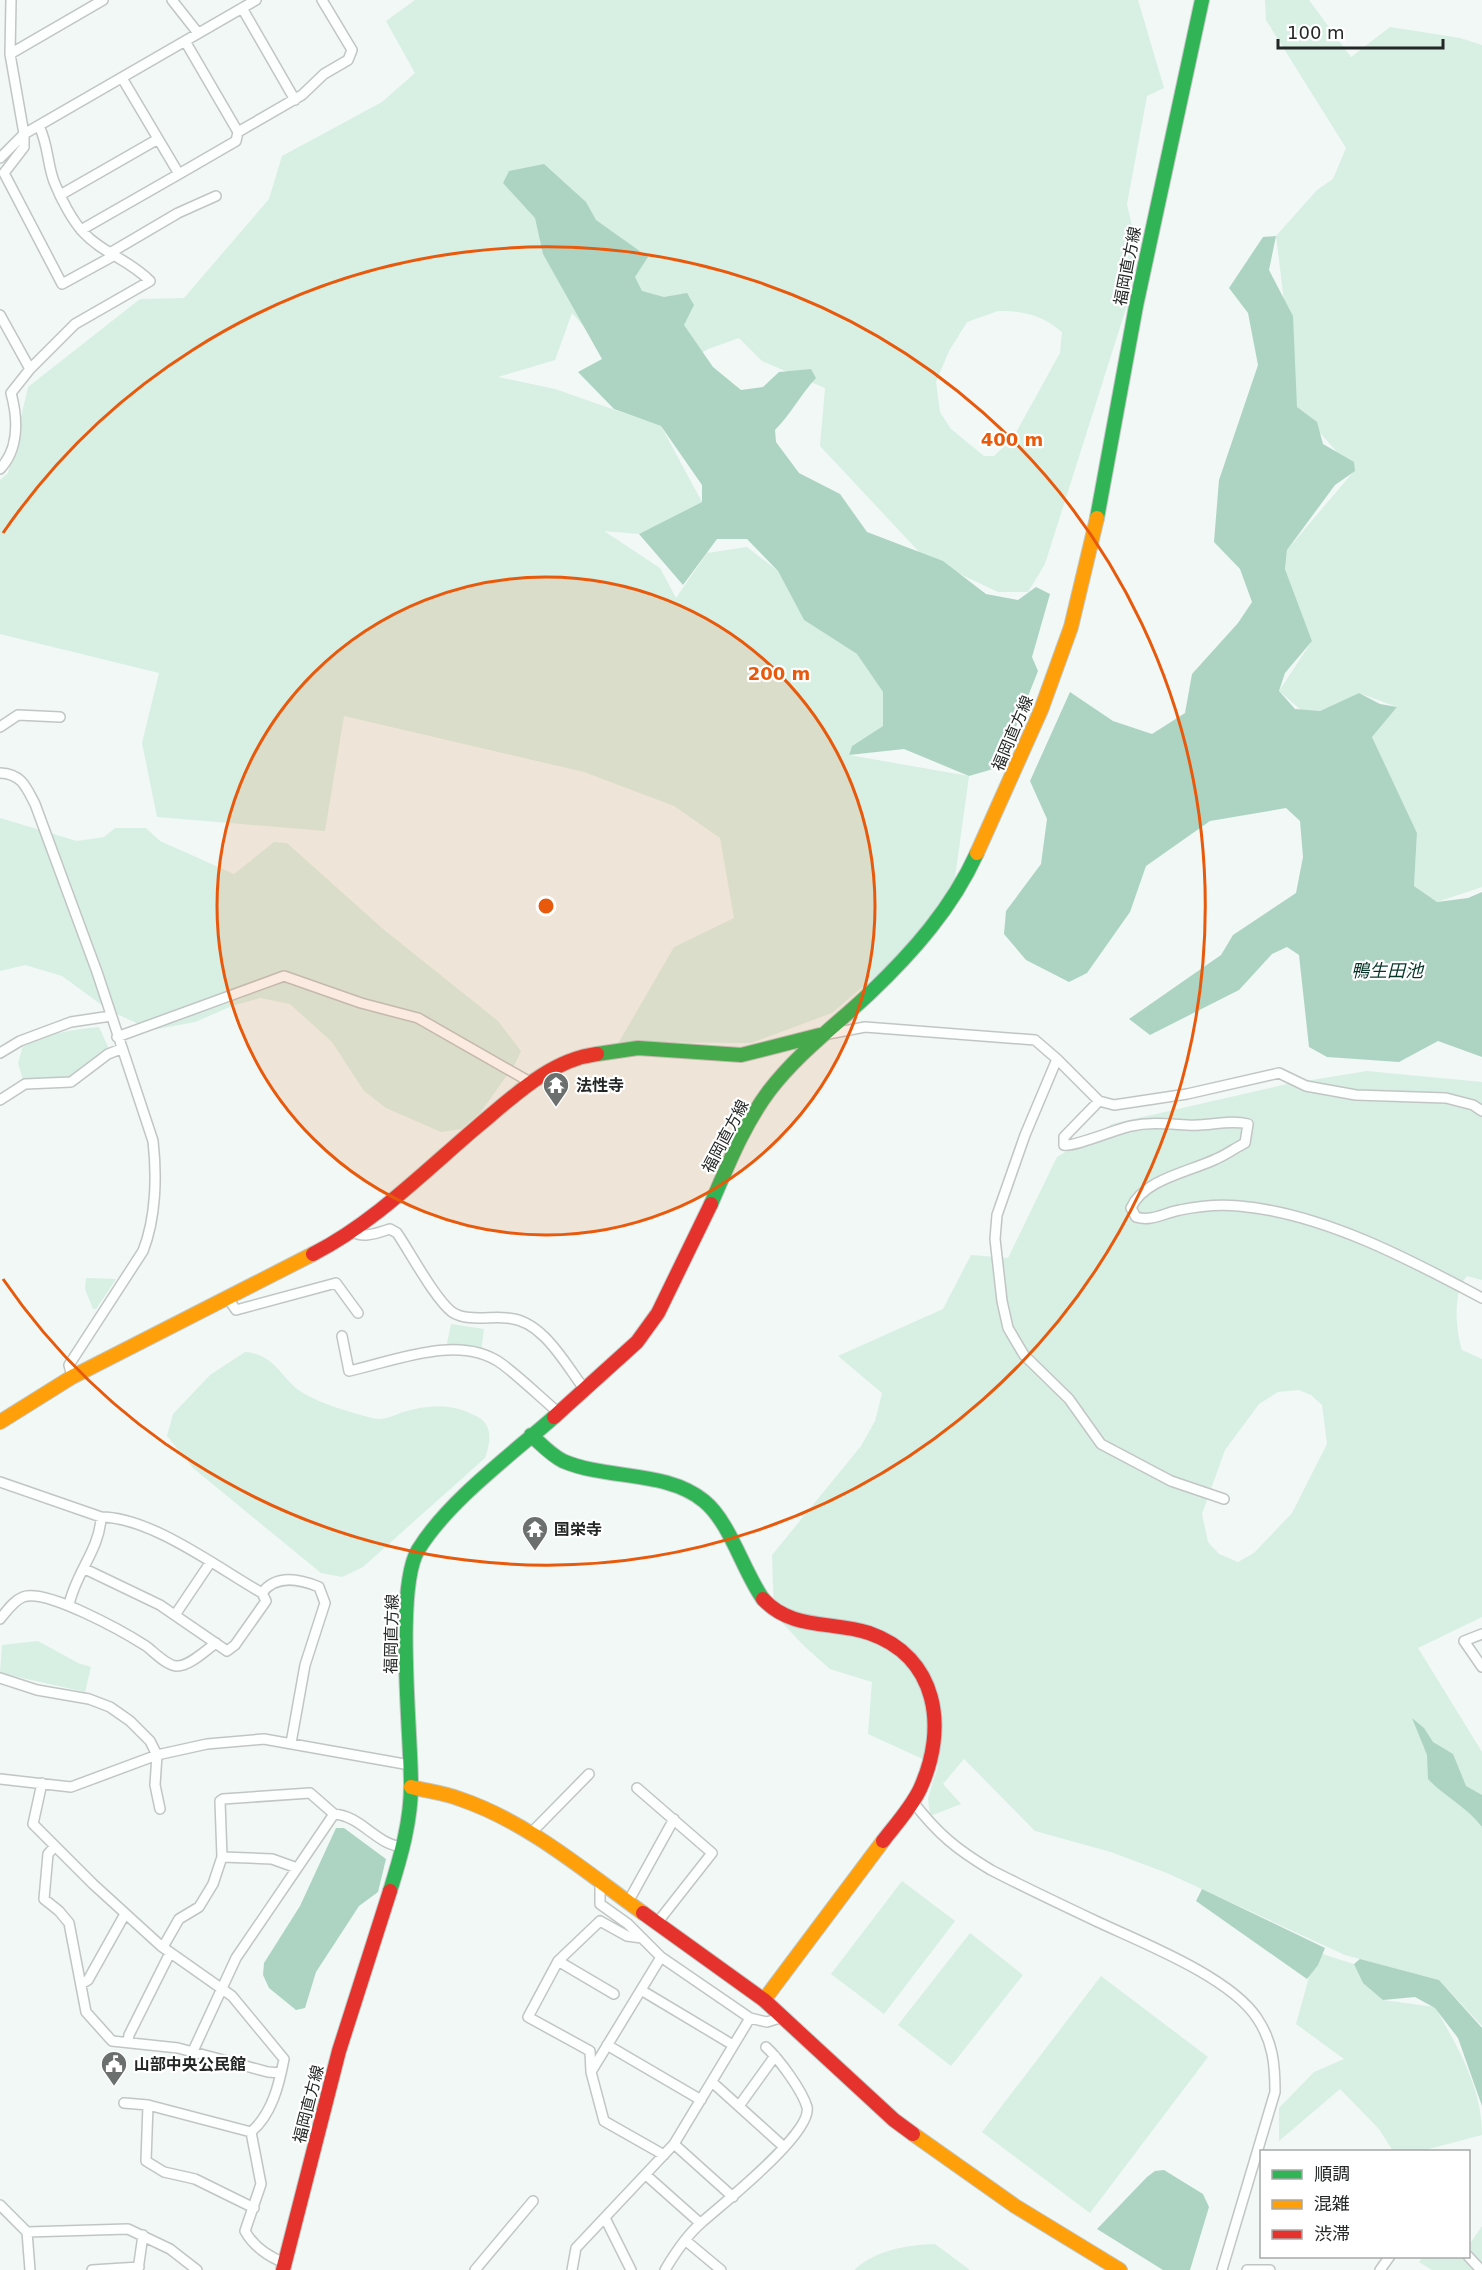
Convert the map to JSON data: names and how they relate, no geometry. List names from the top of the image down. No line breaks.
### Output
{"streets":{"street":["福岡直方線"]},"water":["鴨生田池"],"places":{"temple":["法性寺","国栄寺"],"public building":["山部中央公民館"]},"legend":["順調","混雑","渋滞"],"scale_bar":"100 m","rings":["400 m","200 m"]}
